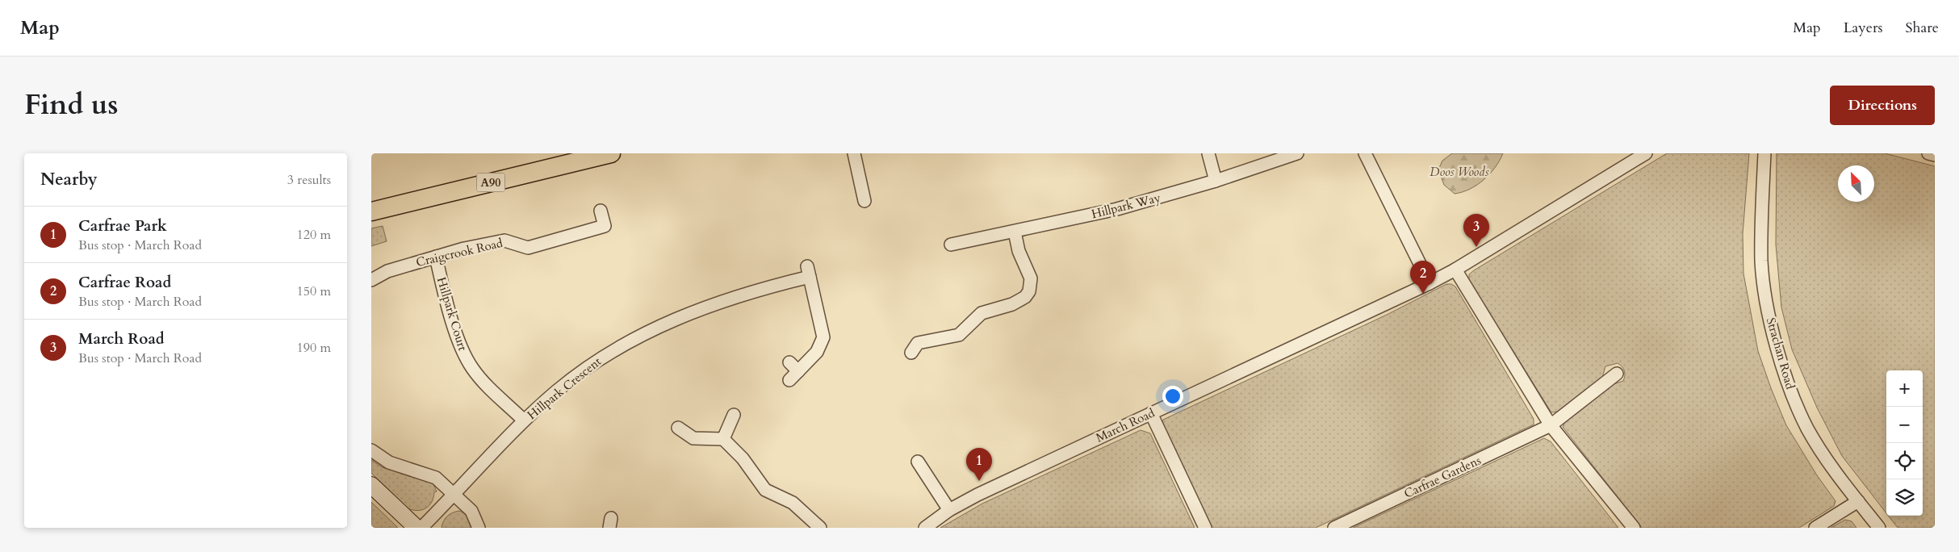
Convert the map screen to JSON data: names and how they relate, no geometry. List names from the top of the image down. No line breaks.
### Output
{"streets":{"main road":["A90"],"street":["Hillpark Way","Craigcrook Road","Hillpark Court","Strachan Road","Hillpark Crescent","March Road","Carfrae Gardens"]},"crossings":[["Craigcrook Road","Hillpark Court"],["Hillpark Court","Hillpark Crescent"]],"parks":["Doos Woods"],"north":"top left","page":{"header":"Map","nav":["Map","Layers","Share"],"title":"Find us","buttons":"Directions","heading":["Nearby","3 results"],"list":[{"mark":"1","name":"Carfrae Park","note":"Bus stop · March Road","value":"120 m"},{"mark":"2","name":"Carfrae Road","note":"Bus stop · March Road","value":"150 m"},{"mark":"3","name":"March Road","note":"Bus stop · March Road","value":"190 m"}],"pins":["3","2","1"],"map_buttons":["+","−"]}}
